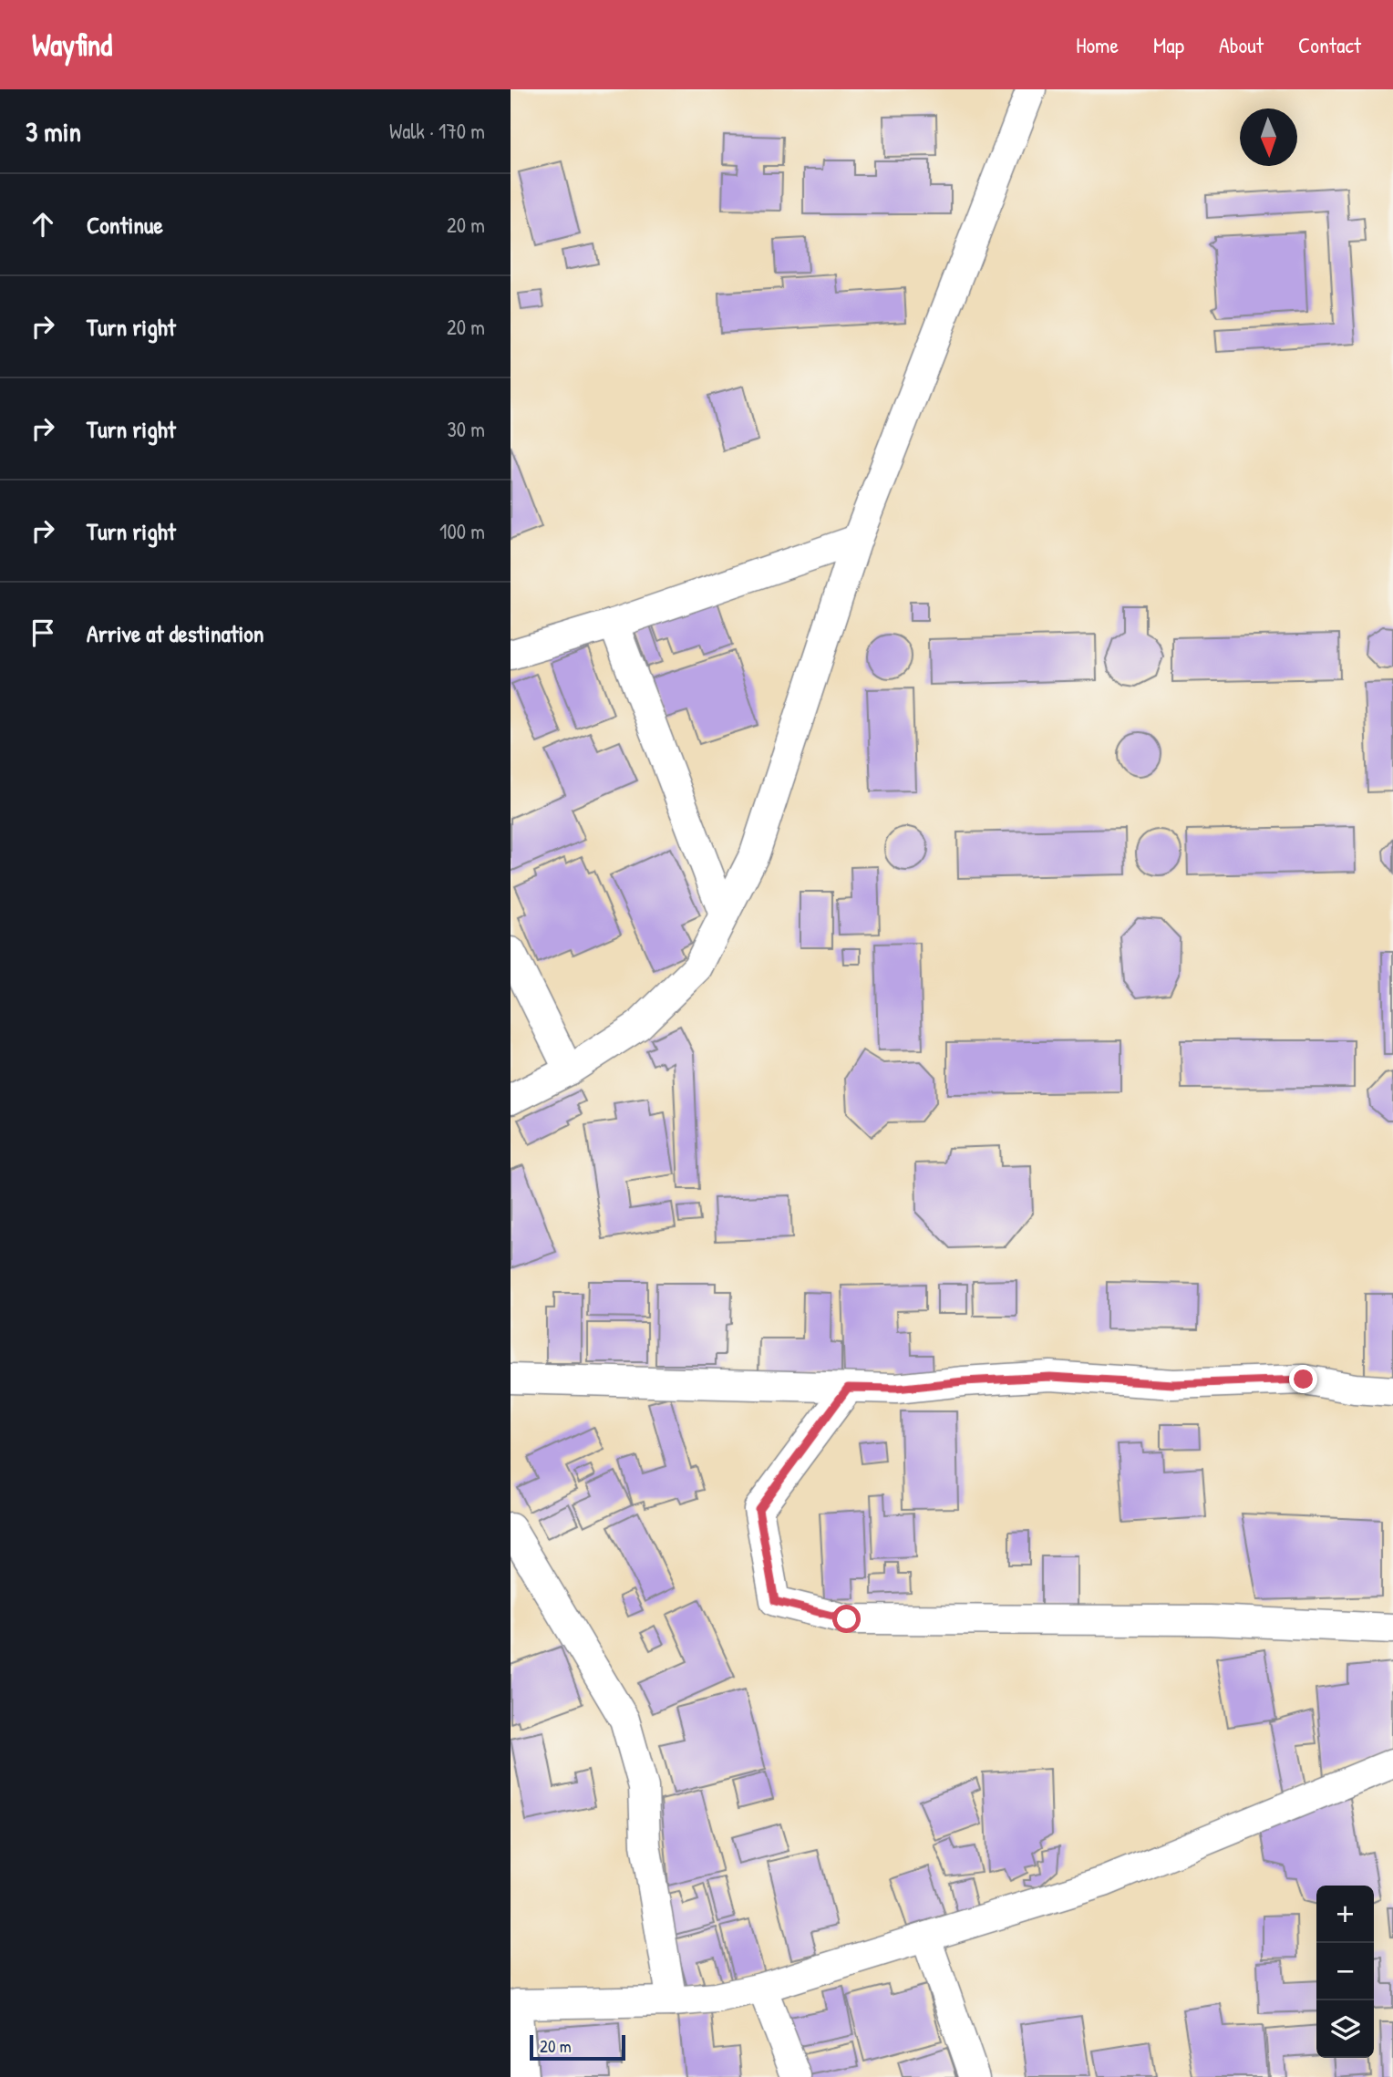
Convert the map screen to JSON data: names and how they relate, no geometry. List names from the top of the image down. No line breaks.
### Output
{"scale_bar":"20 m","north":"bottom","page":{"header":"Wayfind","nav":["Home","Map","About","Contact"],"heading":["3 min","Walk · 170 m"],"list":[["Continue","20 m"],["Turn right","20 m"],["Turn right","30 m"],["Turn right","100 m"],"Arrive at destination"],"map_buttons":["+","−"],"scale":"20 m"}}
